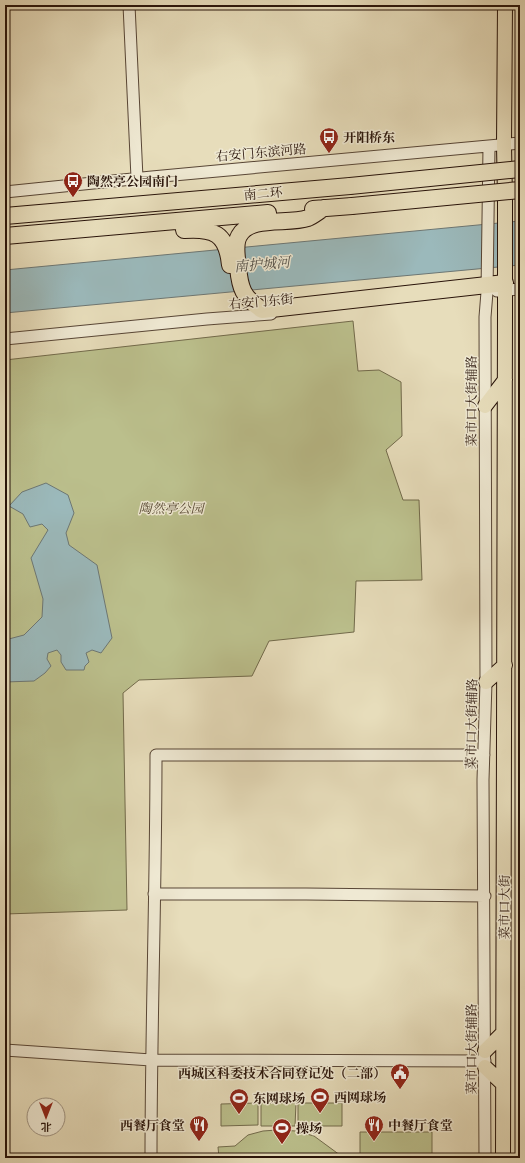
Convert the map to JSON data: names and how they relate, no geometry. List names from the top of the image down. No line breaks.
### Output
{"streets":{"highway":["南二环"],"main road":["菜市口大街"],"street":["右安门东滨河路","右安门东街","菜市口大街辅路"]},"crossings":[["右安门东滨河路","菜市口大街辅路"],["右安门东滨河路","菜市口大街"],["右安门东街","菜市口大街辅路"]],"water":["南护城河"],"parks":["陶然亭公园"],"places":{"bus stop":["开阳桥东","陶然亭公园南门"],"public building":["西城区科委技术合同登记处（二部）"],"sports":["西网球场","东网球场","操场"],"restaurant":["西餐厅食堂","中餐厅食堂"]},"north":"bottom"}
